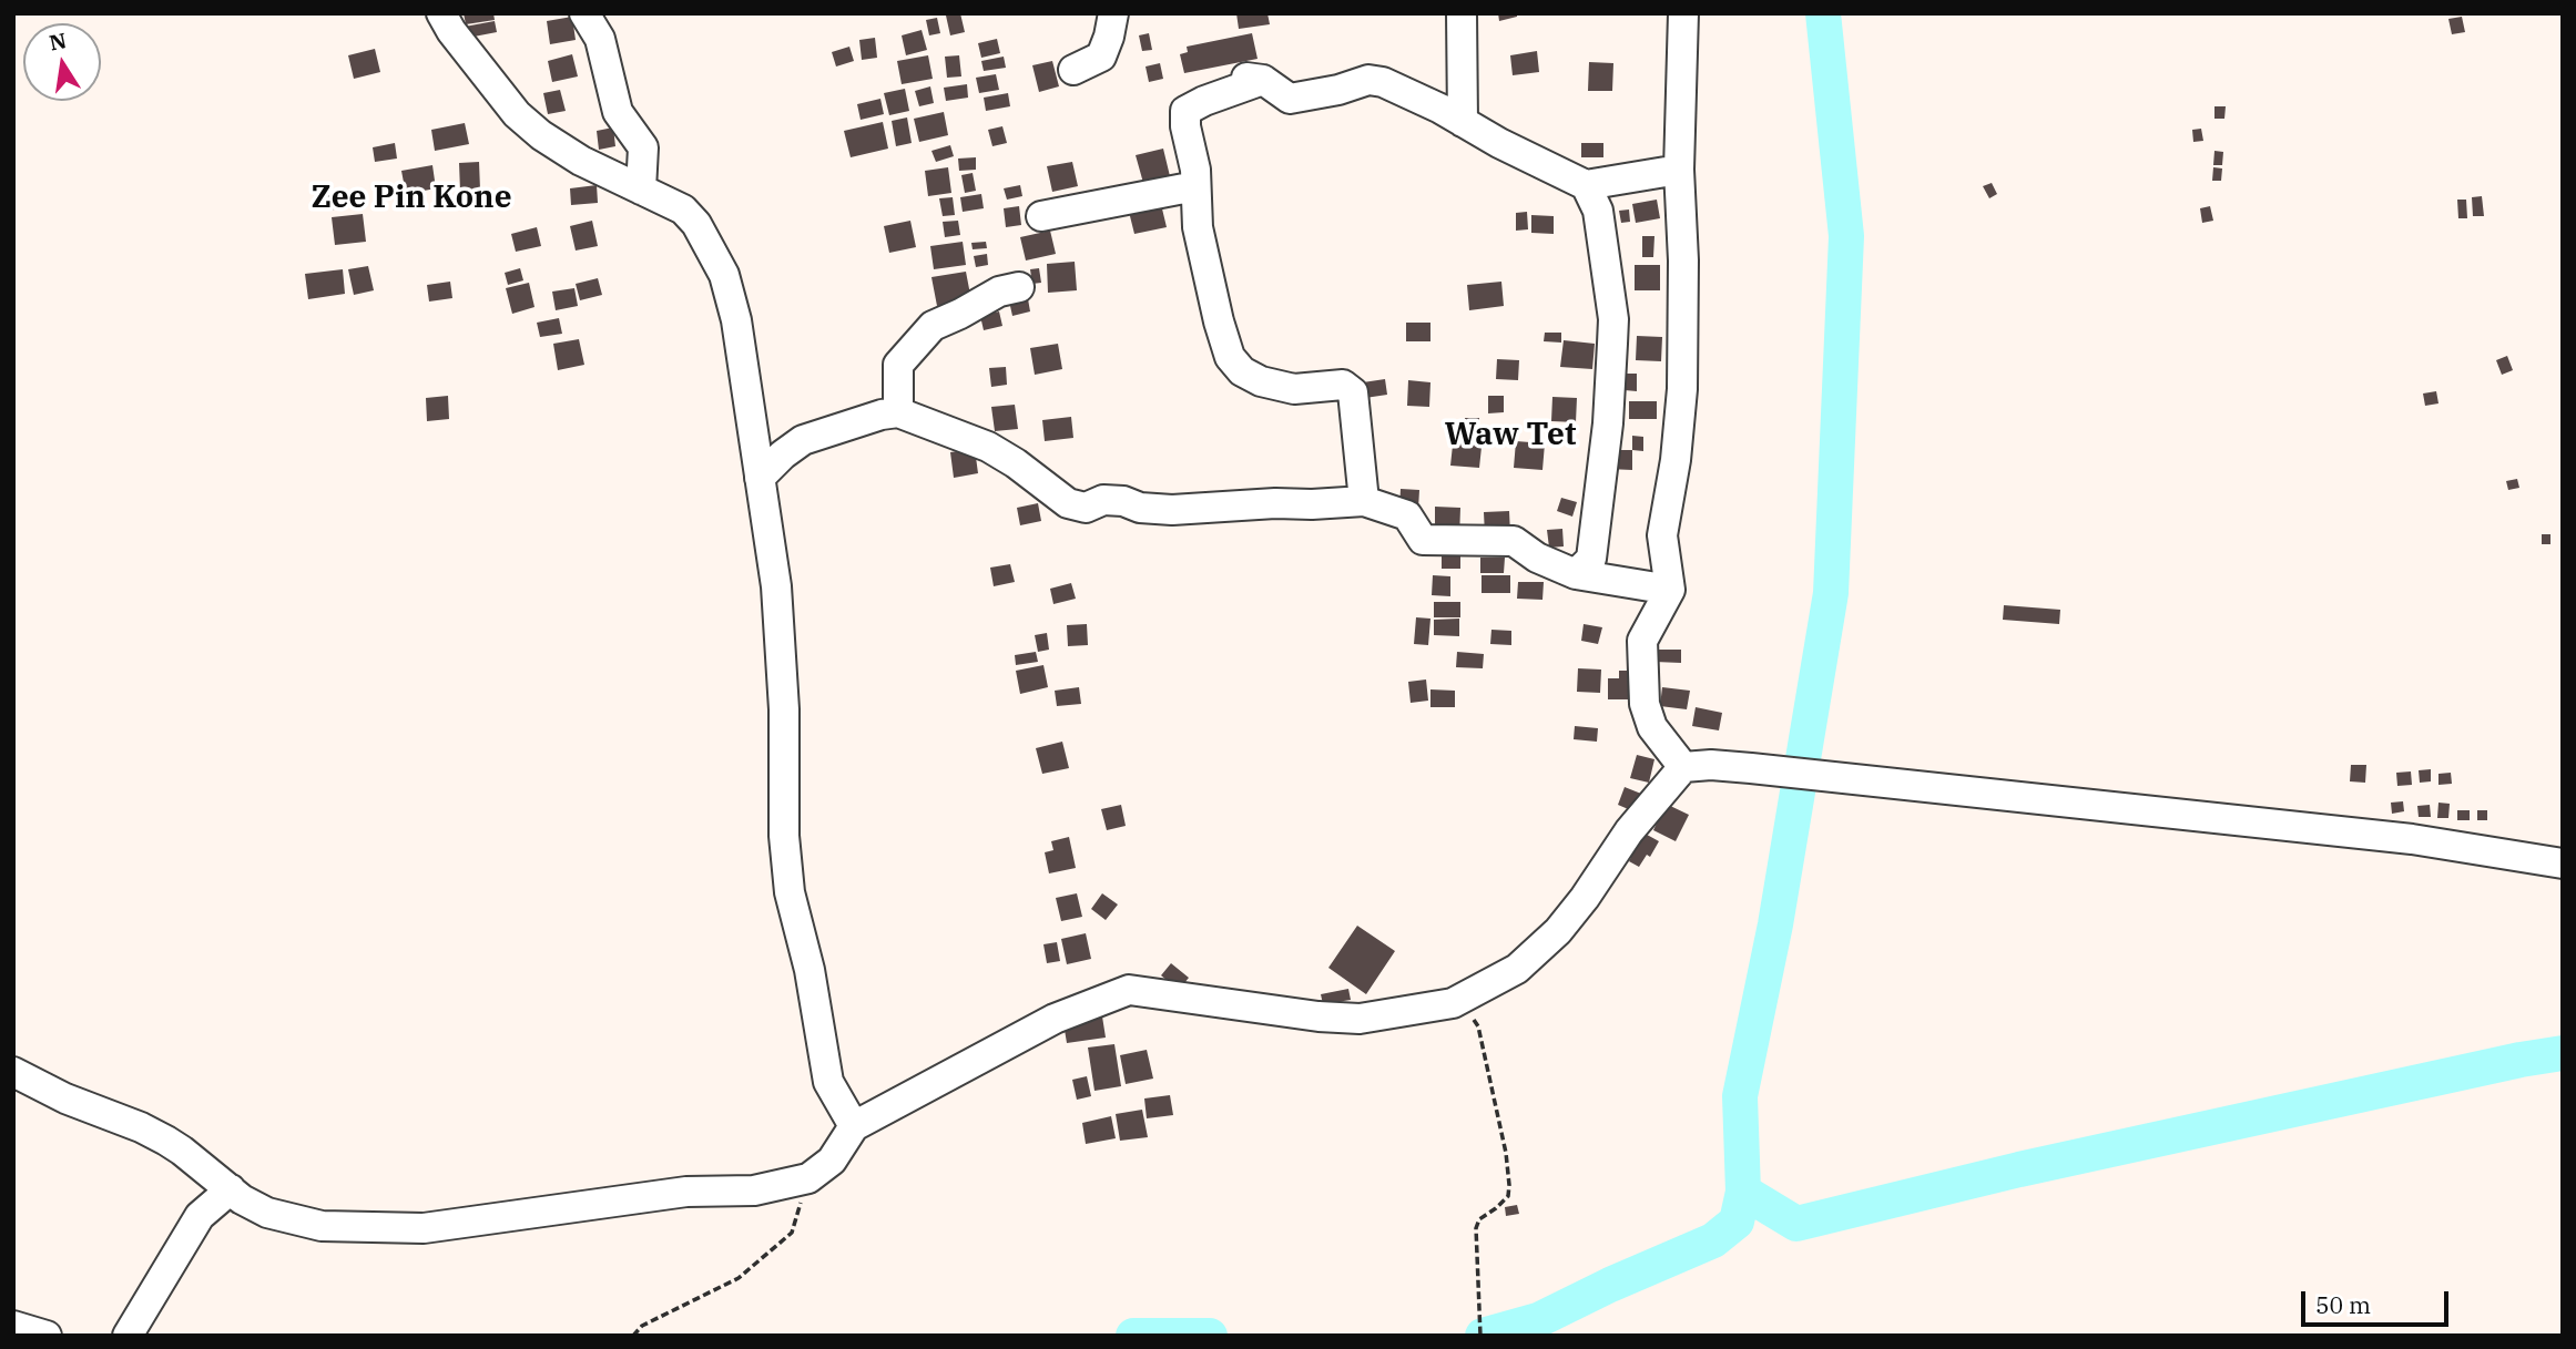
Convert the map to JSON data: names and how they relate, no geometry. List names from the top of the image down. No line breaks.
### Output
{"districts":["Zee Pin Kone","Waw Tet"],"scale_bar":"50 m","north":"top"}
